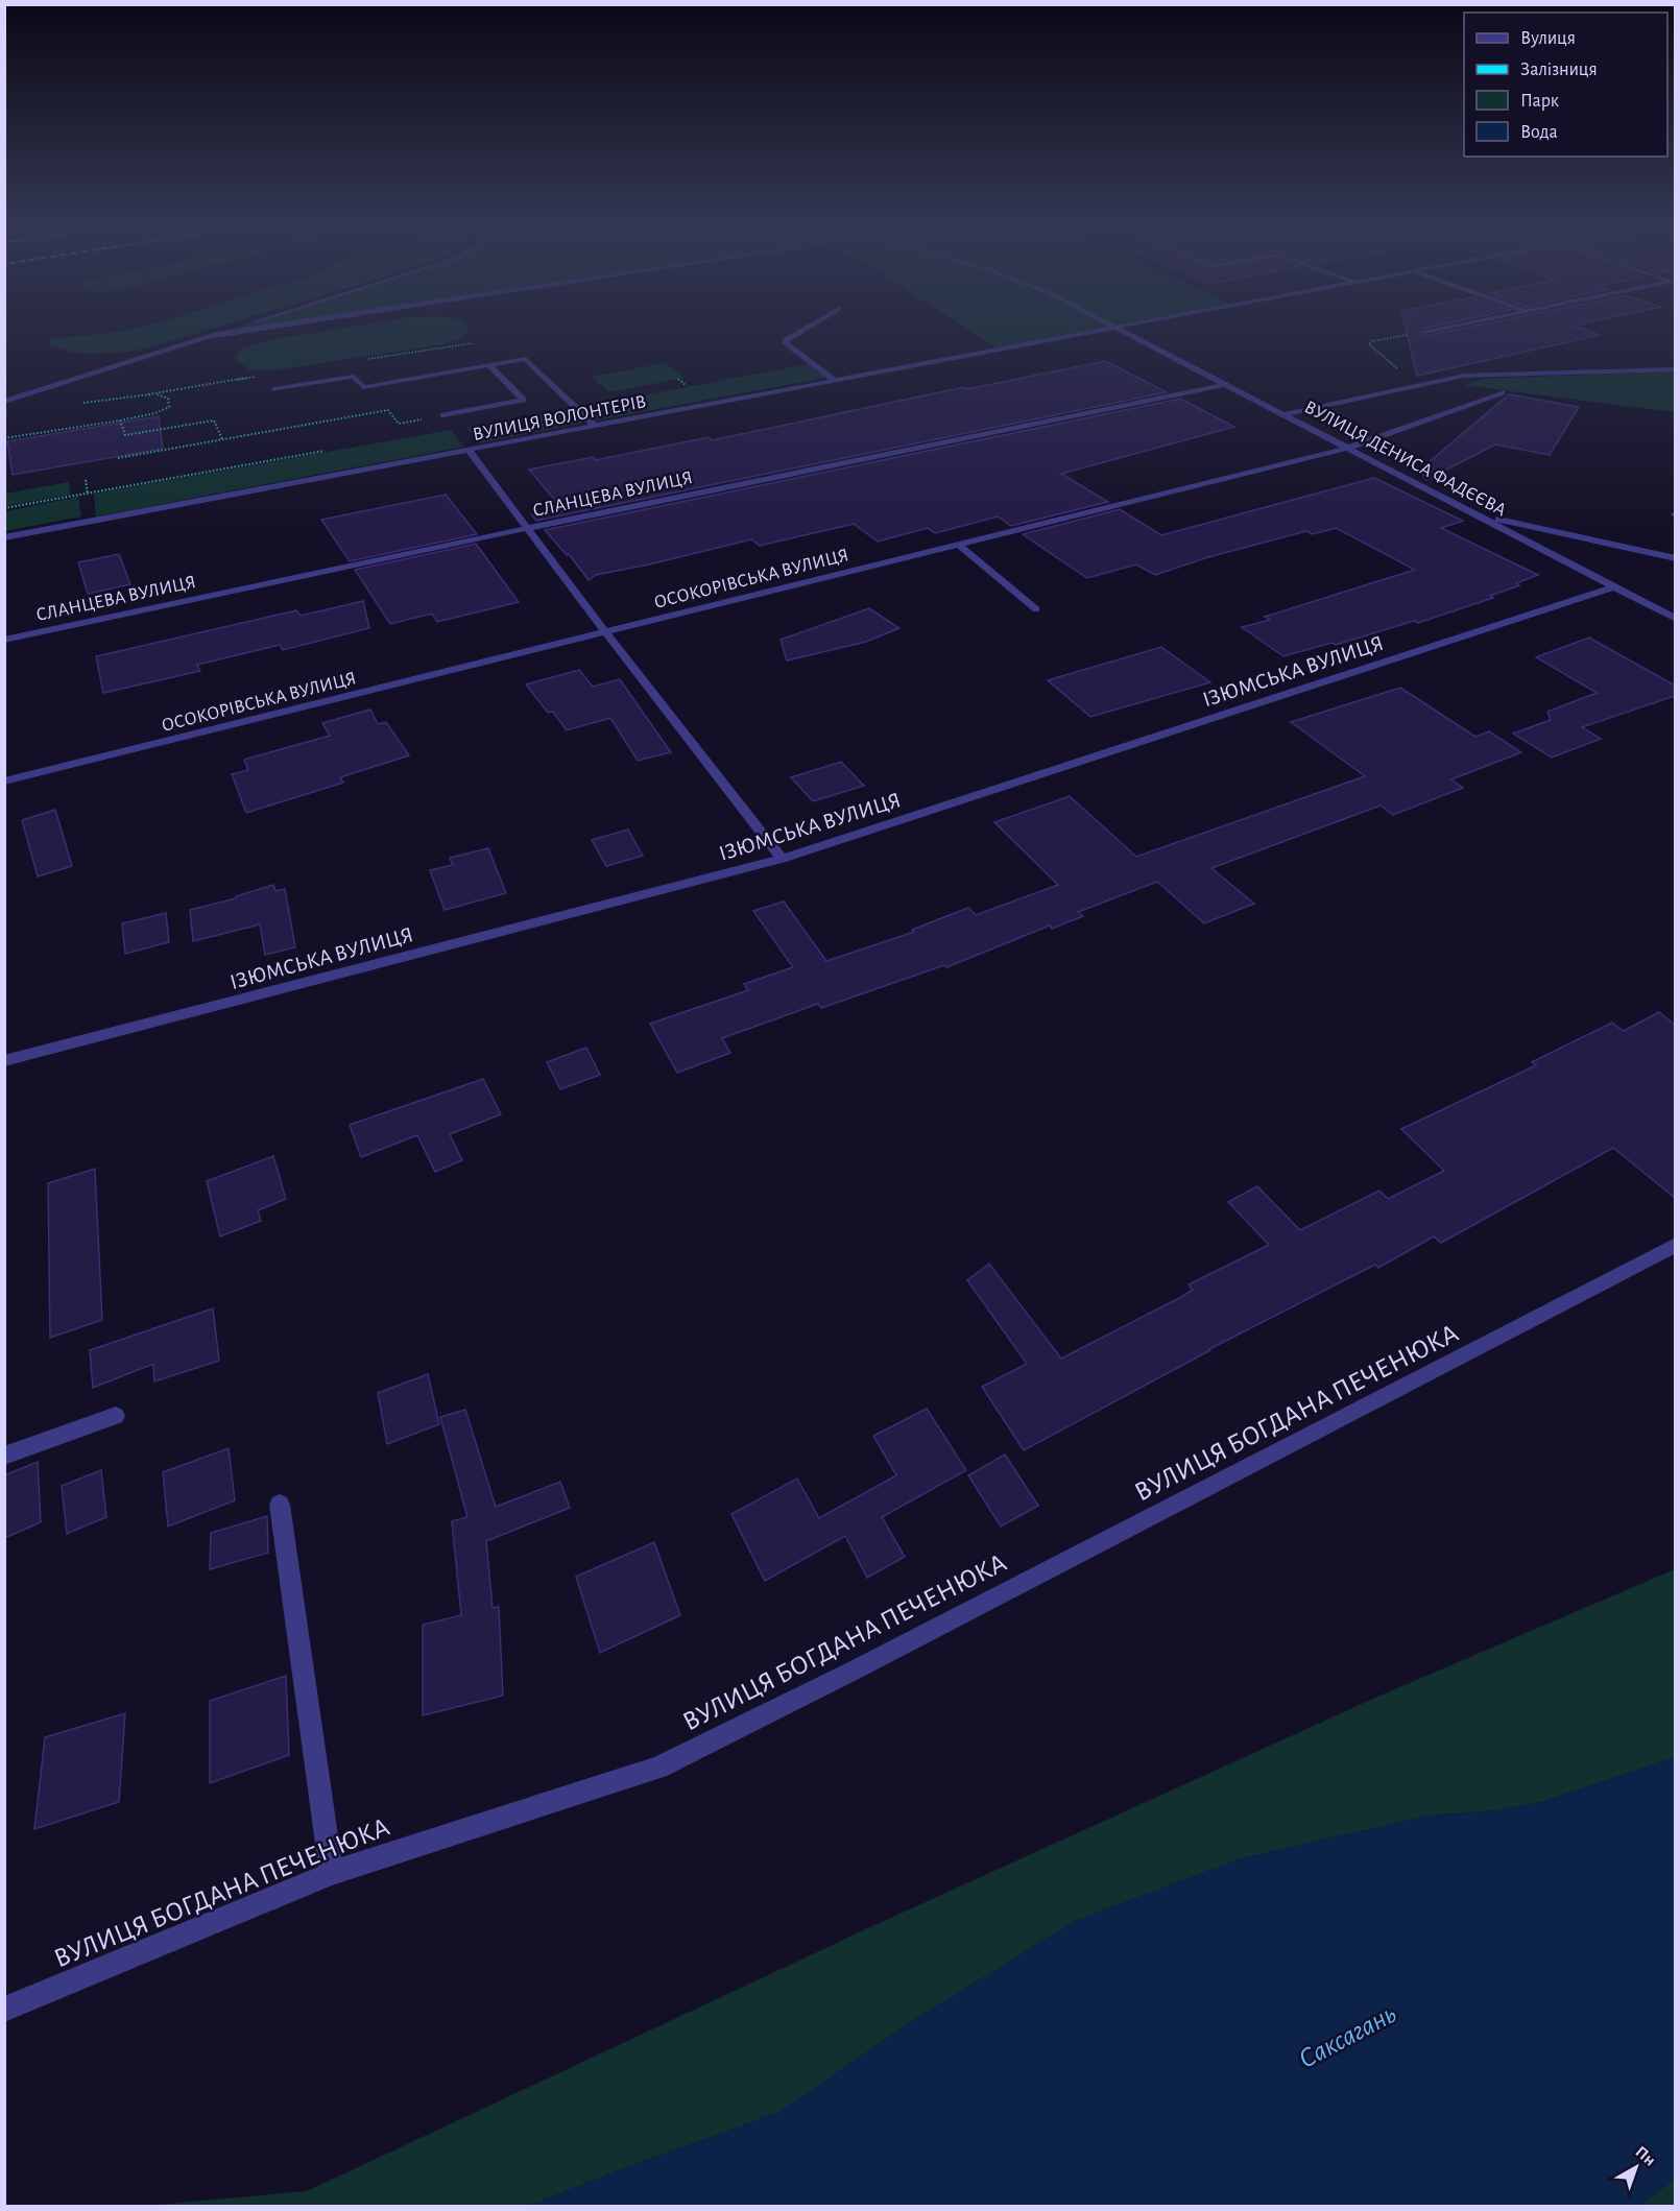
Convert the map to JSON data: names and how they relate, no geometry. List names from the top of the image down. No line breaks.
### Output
{"streets":{"street":["ВУЛИЦЯ ВОЛОНТЕРІВ","ВУЛИЦЯ ДЕНИСА ФАДЄЄВА","СЛАНЦЕВА ВУЛИЦЯ","ОСОКОРІВСЬКА ВУЛИЦЯ","ІЗЮМСЬКА ВУЛИЦЯ","ВУЛИЦЯ БОГДАНА ПЕЧЕНЮКА"]},"crossings":[["ВУЛИЦЯ ДЕНИСА ФАДЄЄВА","СЛАНЦЕВА ВУЛИЦЯ"],["ВУЛИЦЯ ДЕНИСА ФАДЄЄВА","ОСОКОРІВСЬКА ВУЛИЦЯ"],["ВУЛИЦЯ ДЕНИСА ФАДЄЄВА","ІЗЮМСЬКА ВУЛИЦЯ"]],"water":["Саксагань"],"legend":["Вулиця","Залізниця","Парк","Вода"],"north":"top right"}
